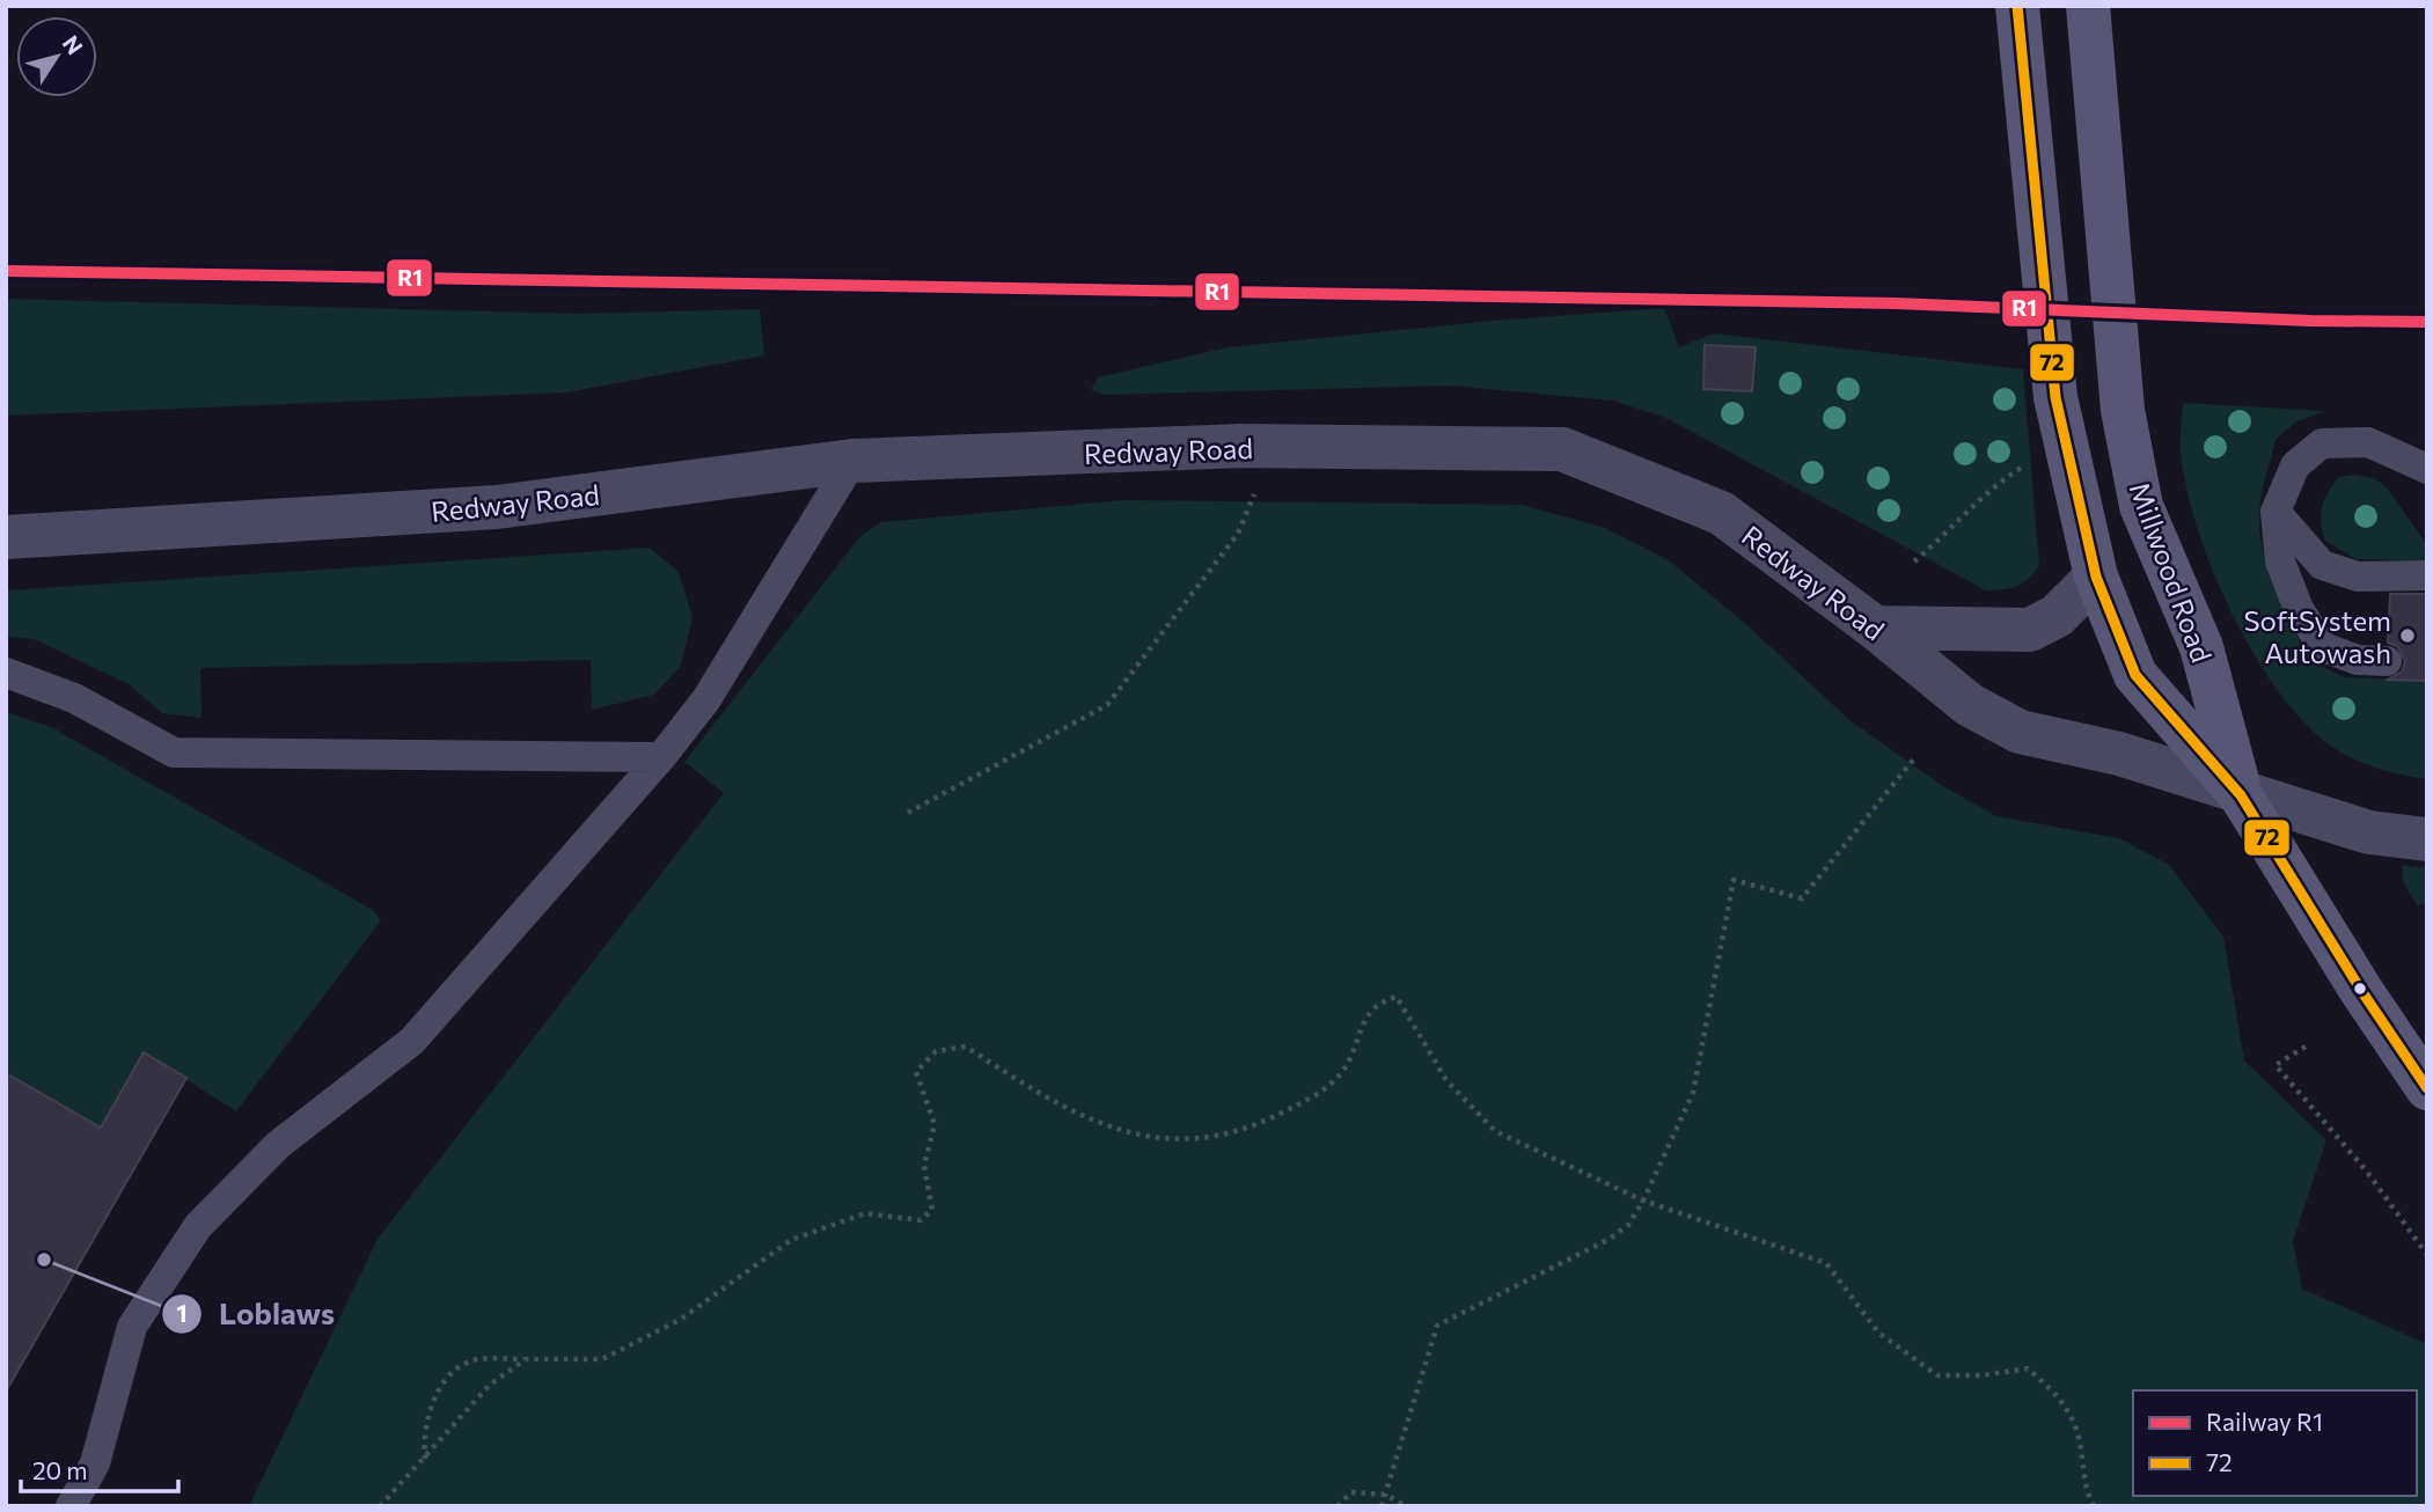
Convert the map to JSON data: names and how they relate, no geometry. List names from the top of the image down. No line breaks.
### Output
{"streets":{"main road":["Millwood Road"],"street":["Redway Road"]},"crossings":[["Redway Road","Millwood Road"]],"places":["SoftSystem Autowash","Loblaws"],"lines":["transit line 72","rail line R1"],"legend":["Railway R1","72"],"scale_bar":"20 m","north":"top right"}
